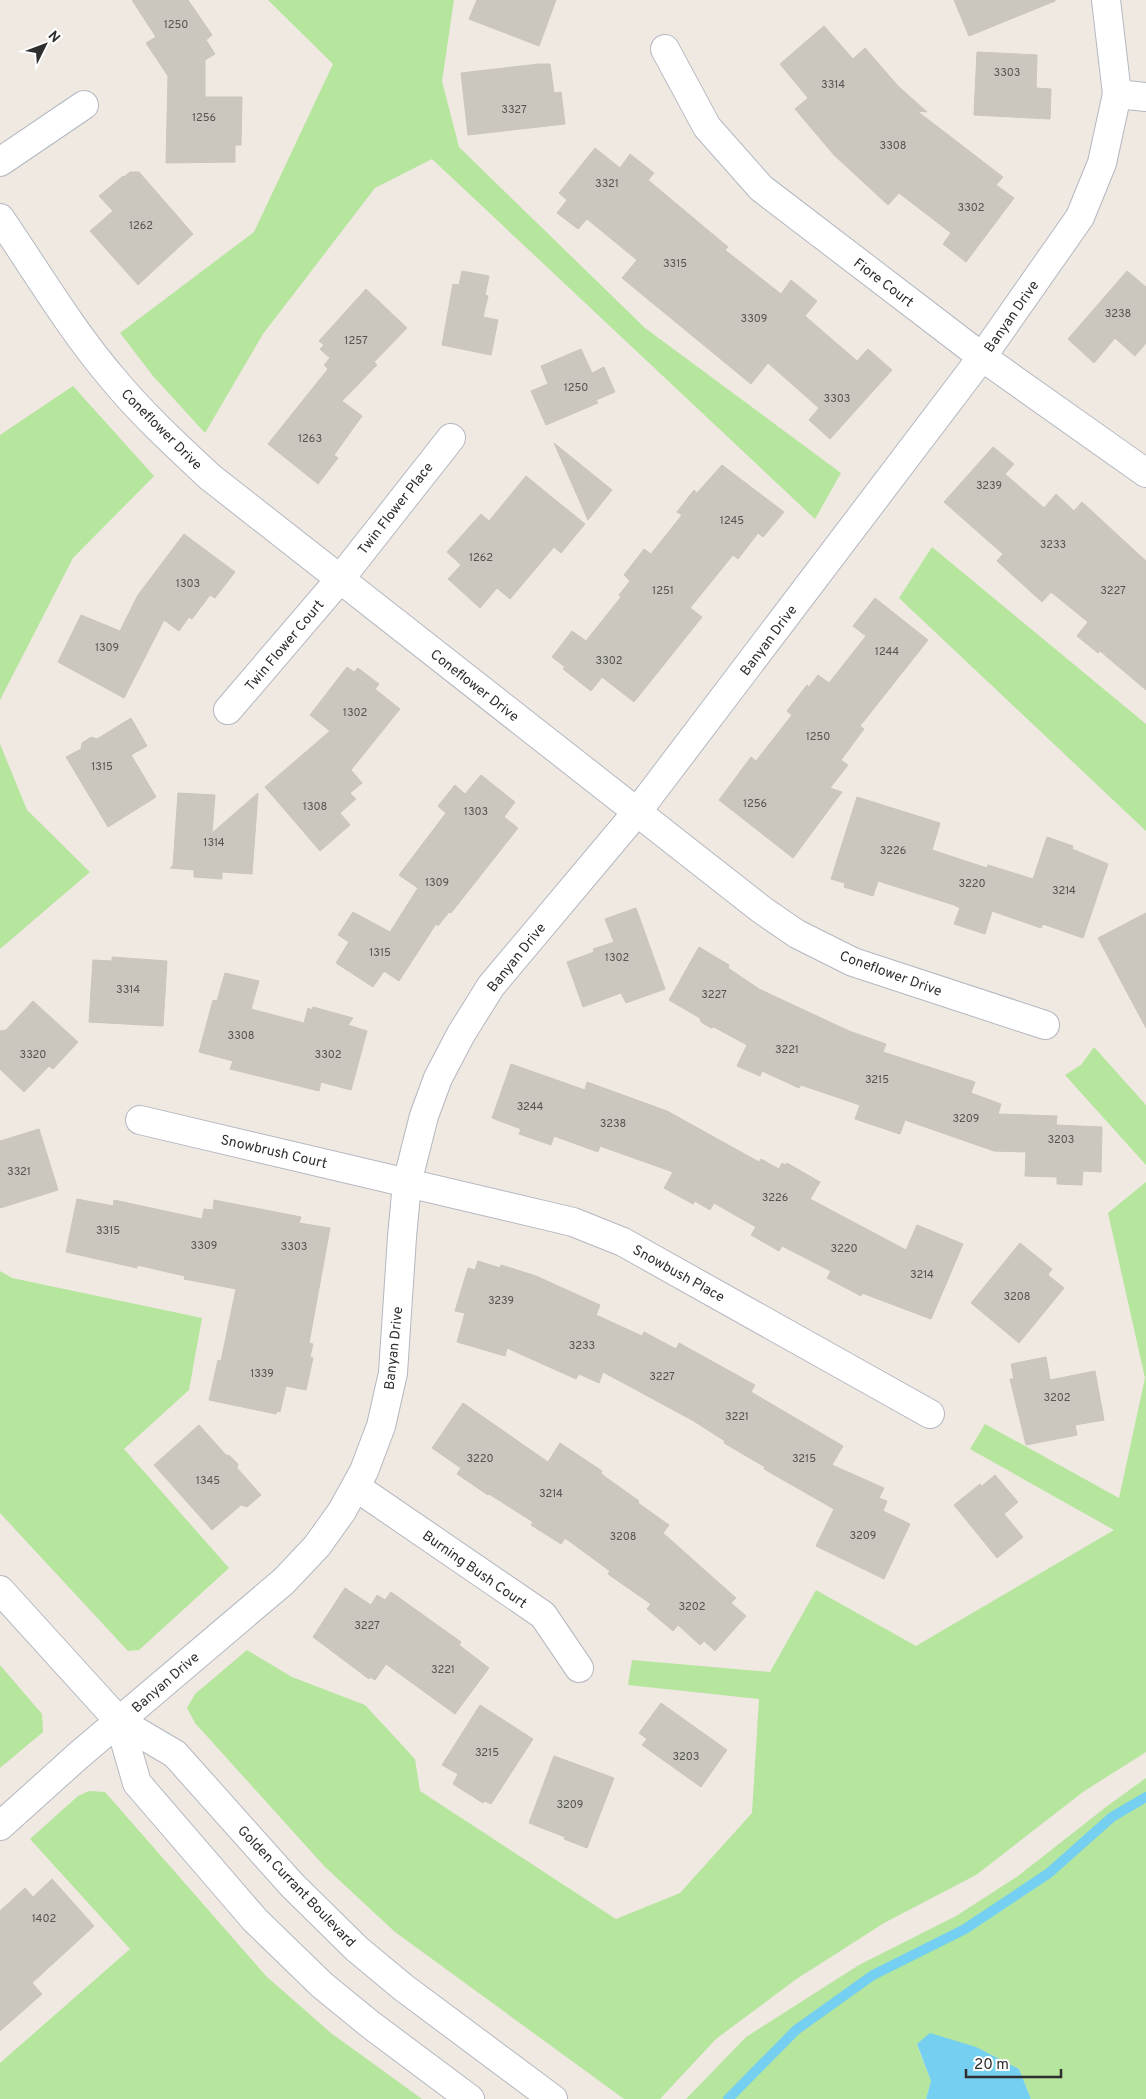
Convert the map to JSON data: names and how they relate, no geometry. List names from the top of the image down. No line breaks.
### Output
{"streets":{"street":["Fiore Court","Banyan Drive","Coneflower Drive","Twin Flower Place","Twin Flower Court","Snowbrush Court","Snowbush Place","Burning Bush Court","Golden Currant Boulevard"]},"crossings":[["Fiore Court","Banyan Drive"],["Banyan Drive","Coneflower Drive"],["Banyan Drive","Snowbrush Court"],["Banyan Drive","Snowbush Place"],["Banyan Drive","Burning Bush Court"],["Banyan Drive","Golden Currant Boulevard"],["Coneflower Drive","Twin Flower Place"],["Coneflower Drive","Twin Flower Court"],["Twin Flower Place","Twin Flower Court"],["Snowbrush Court","Snowbush Place"]],"house_numbers":["1250","3303","3314","3327","1256","3308","3321","3302","1262","3315","3238","3309","1257","1250","3303","1263","3239","1245","3233","1262","1303","1251","3227","1309","1244","3302","1302","1250","1315","1256","1308","1303","1314","3226","1309","3220","3214","1315","1302","3314","3227","3308","3221","3320","3302","3215","3244","3209","3238","3203","3321","3226","3315","3309","3303","3220","3214","3208","3239","3233","1339","3227","3202","3221","3220","3215","1345","3214","3209","3208","3202","3227","3221","3215","3203","3209","1402"],"scale_bar":"20 m","north":"top right"}
